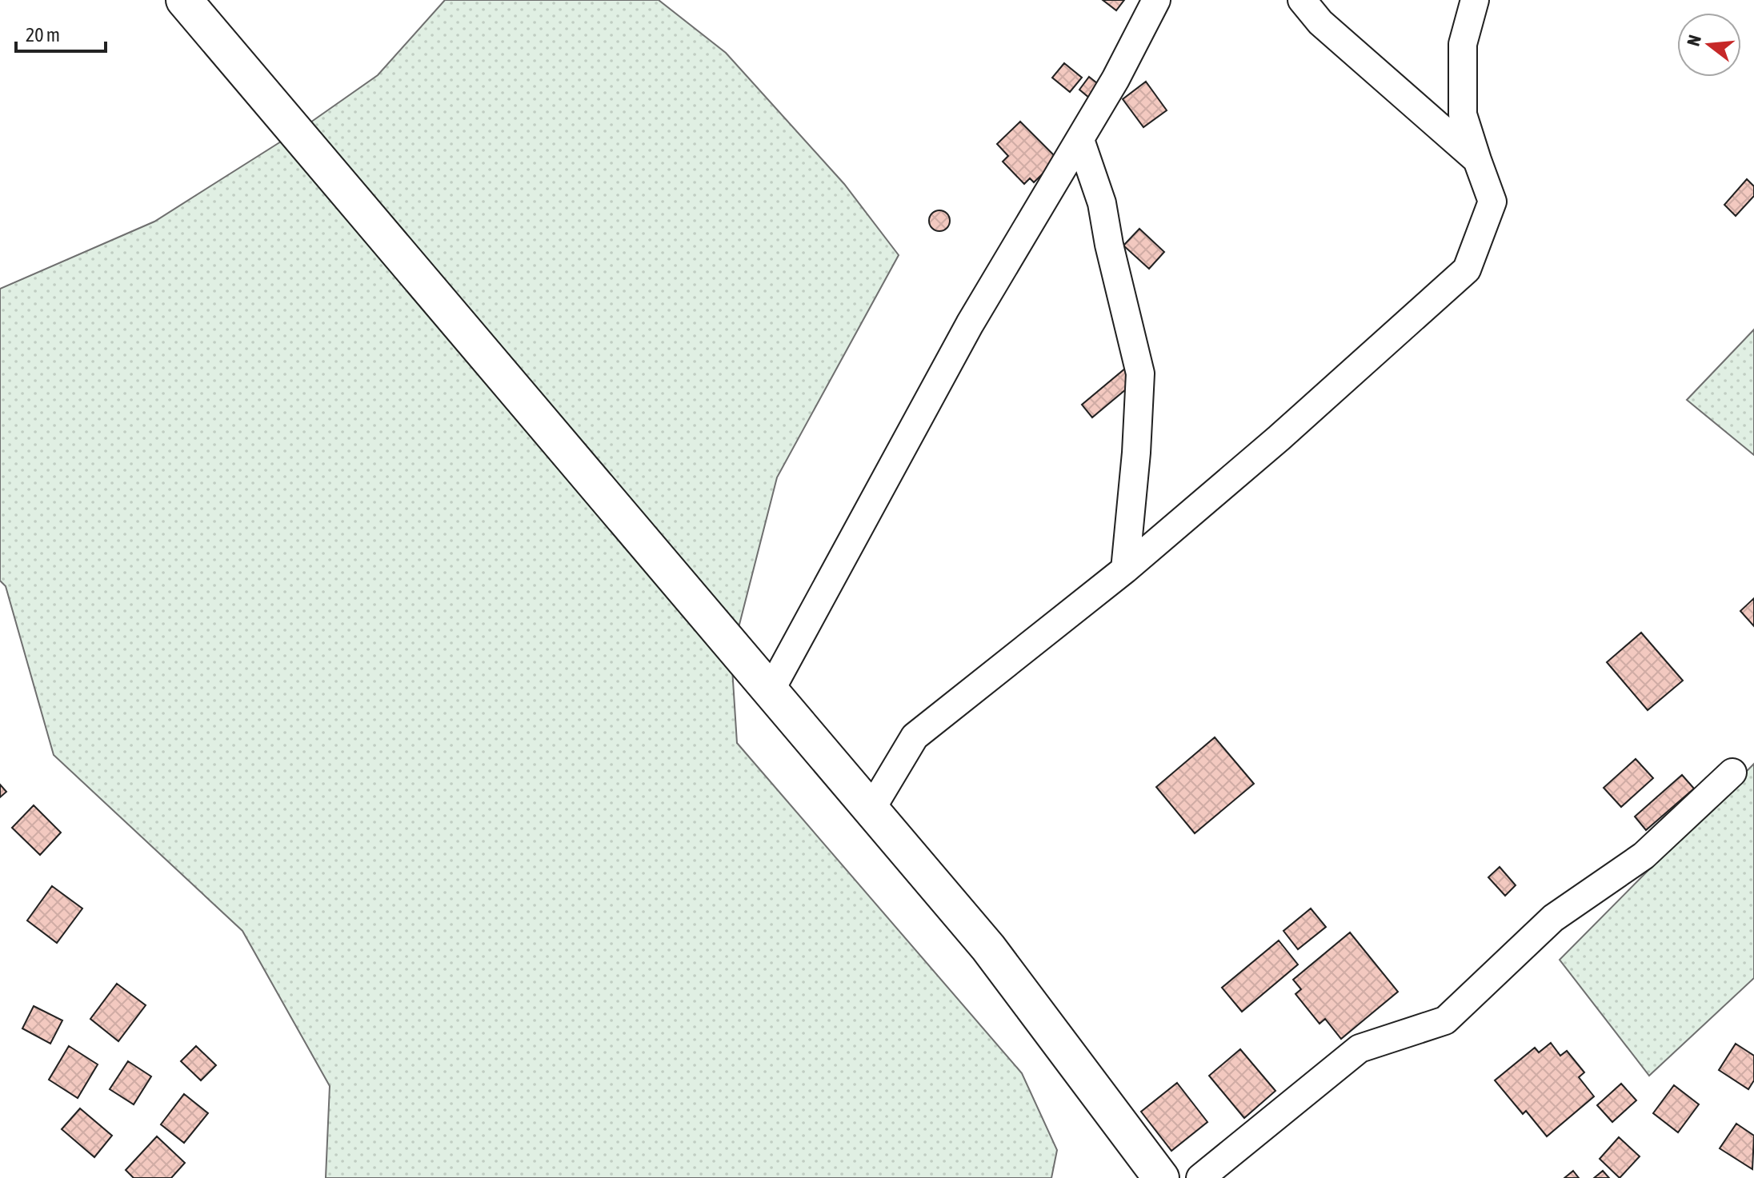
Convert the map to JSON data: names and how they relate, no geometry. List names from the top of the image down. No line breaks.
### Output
{"scale_bar":"20 m","north":"left"}
